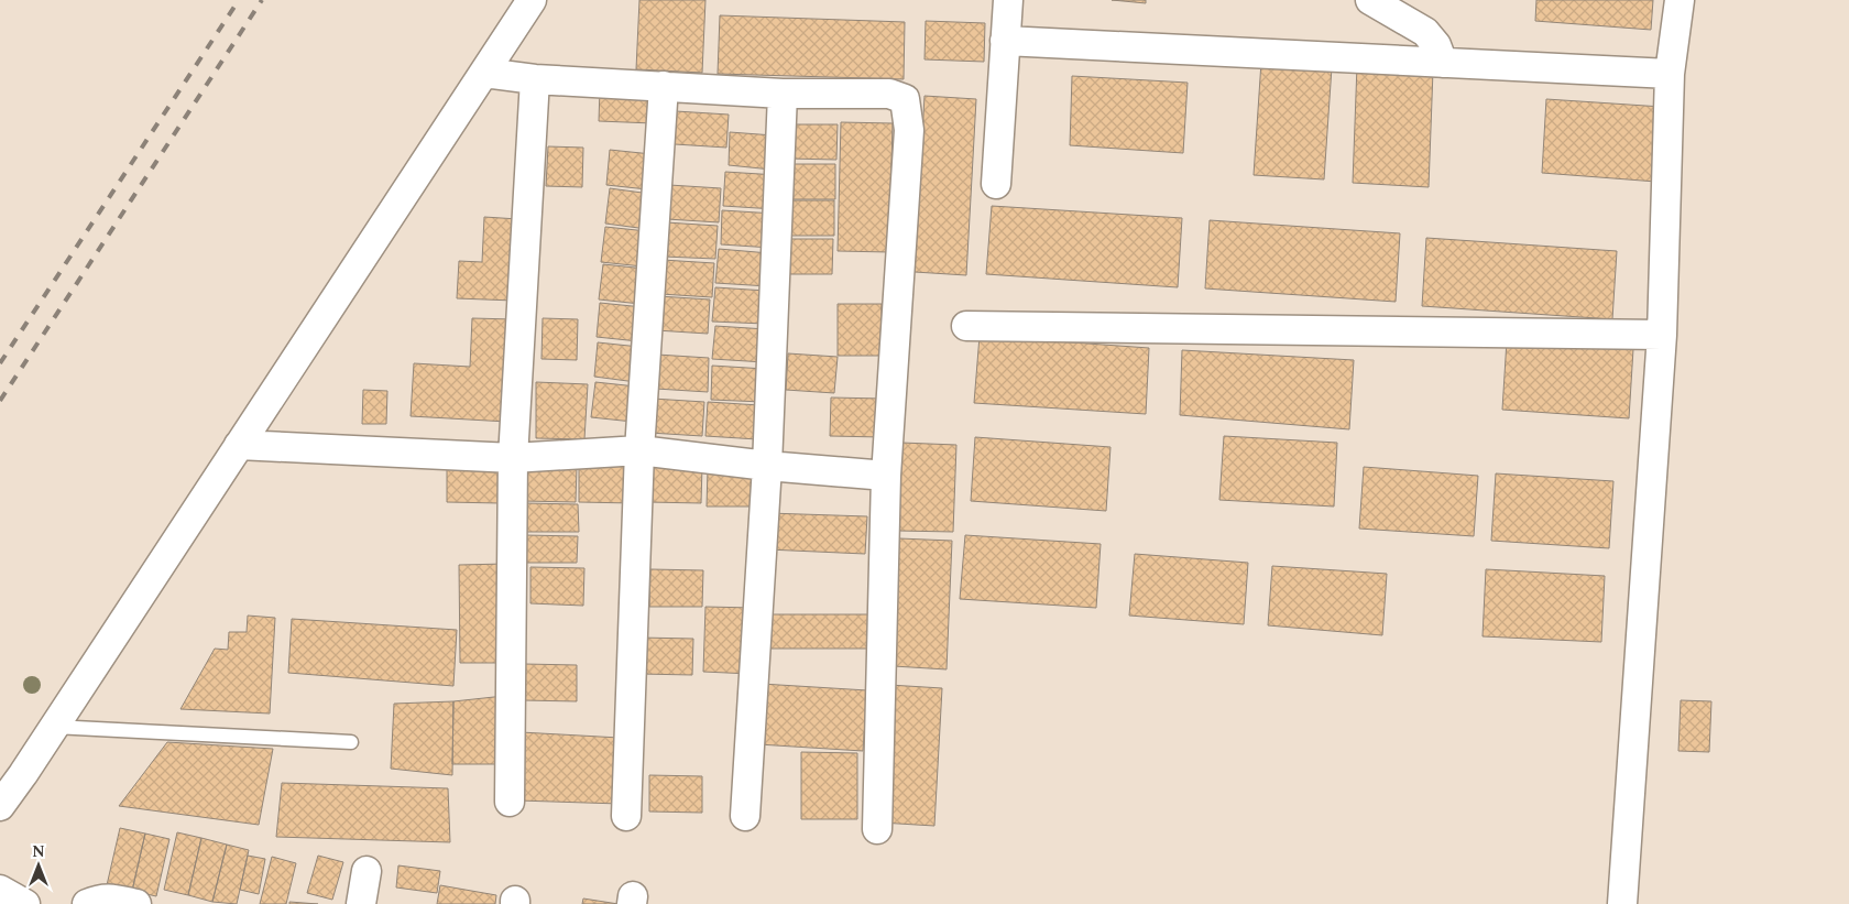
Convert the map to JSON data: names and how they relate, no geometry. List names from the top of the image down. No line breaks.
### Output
{"north":"top"}
